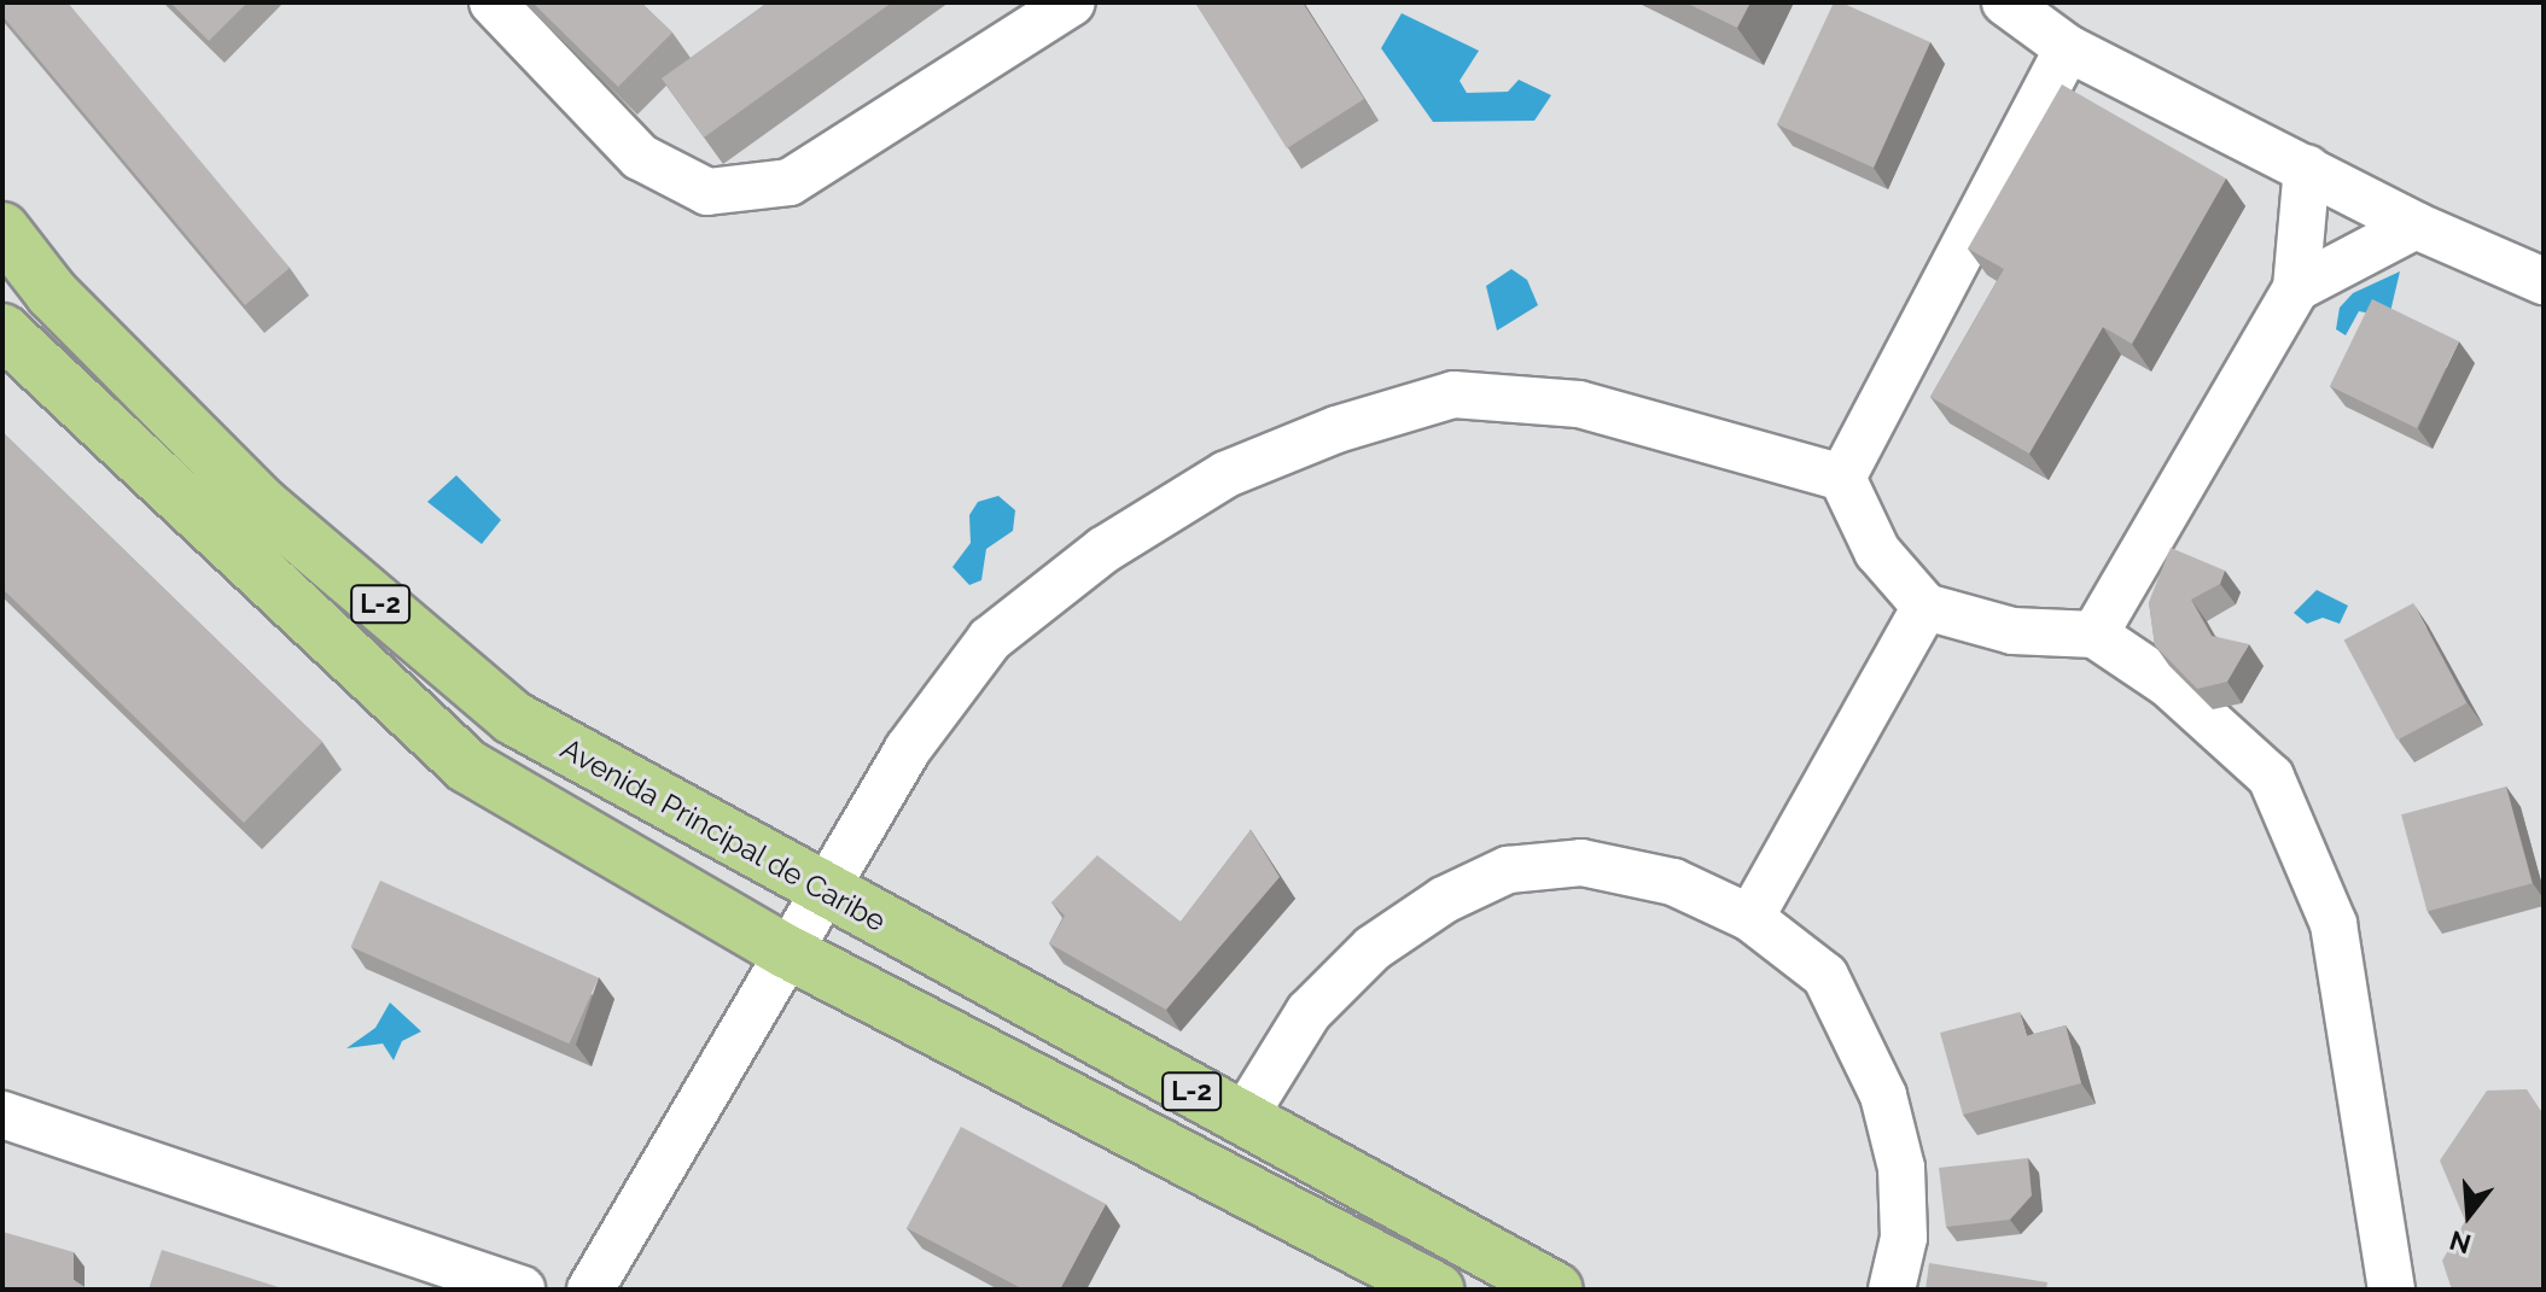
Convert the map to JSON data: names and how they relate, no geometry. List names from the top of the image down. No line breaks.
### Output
{"streets":{"main road":["L-2","Avenida Principal de Caribe"]},"north":"bottom"}
